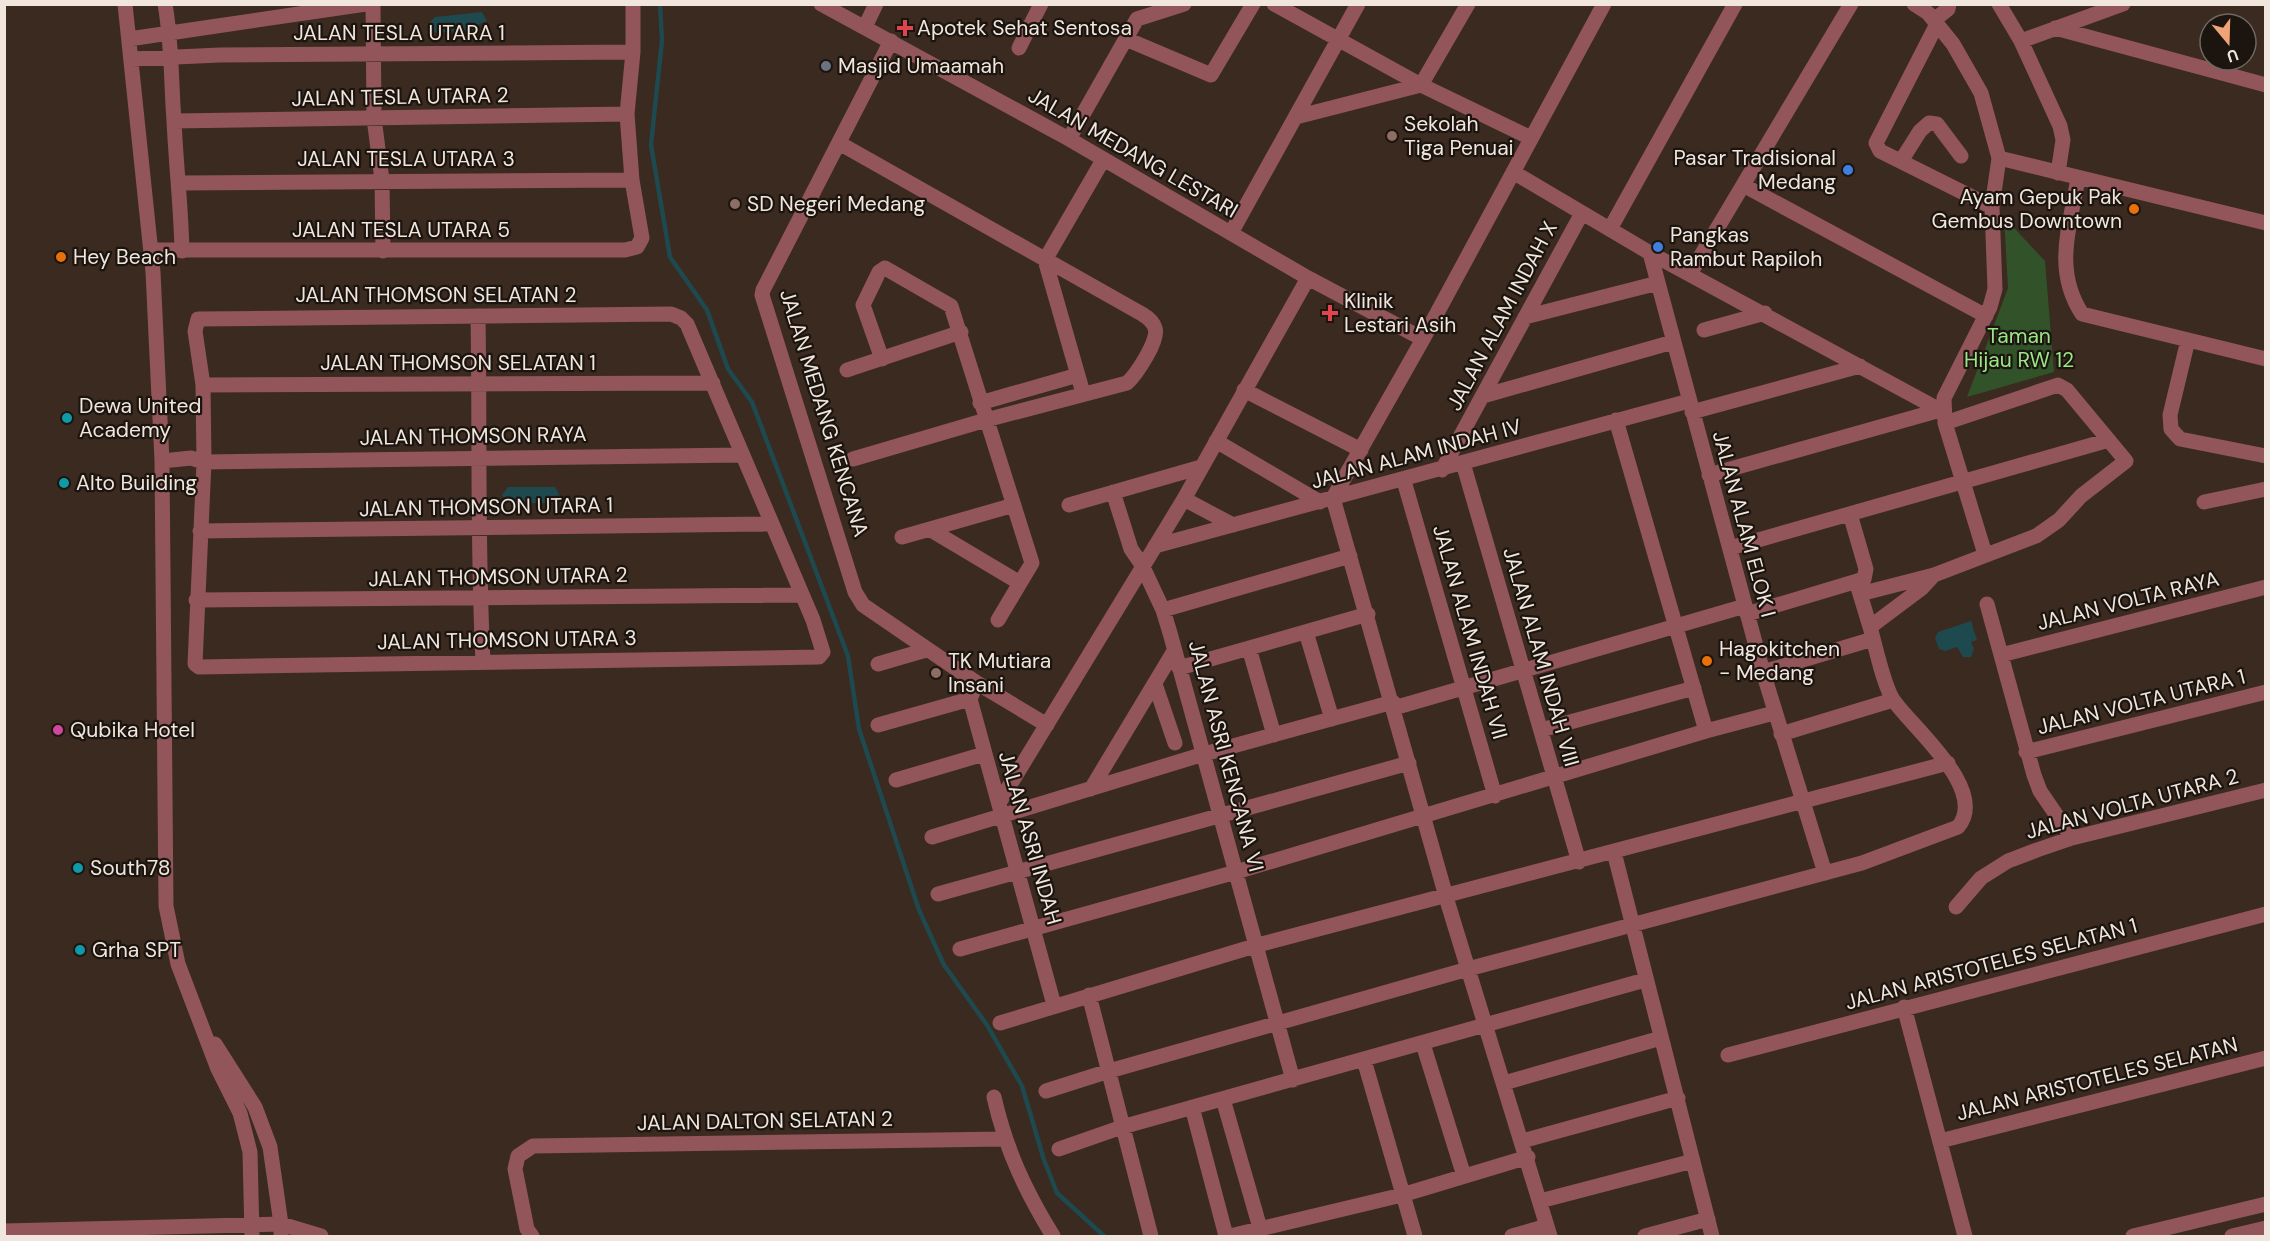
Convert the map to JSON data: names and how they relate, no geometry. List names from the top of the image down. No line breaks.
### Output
{"streets":{"street":["JALAN TESLA UTARA 1","JALAN TESLA UTARA 2","JALAN MEDANG LESTARI","JALAN TESLA UTARA 3","JALAN TESLA UTARA 5","JALAN THOMSON SELATAN 2","JALAN ALAM INDAH X","JALAN THOMSON SELATAN 1","JALAN MEDANG KENCANA","JALAN THOMSON RAYA","JALAN ALAM INDAH IV","JALAN THOMSON UTARA 1","JALAN ALAM ELOK I","JALAN THOMSON UTARA 2","JALAN VOLTA RAYA","JALAN ALAM INDAH VII","JALAN THOMSON UTARA 3","JALAN ALAM INDAH VIII","JALAN VOLTA UTARA 1","JALAN ASRI KENCANA VI","JALAN VOLTA UTARA 2","JALAN ASRI INDAH","JALAN ARISTOTELES SELATAN 1","JALAN ARISTOTELES SELATAN","JALAN DALTON SELATAN 2"]},"crossings":[["JALAN MEDANG LESTARI","JALAN MEDANG KENCANA"],["JALAN TESLA UTARA 3","JALAN TESLA UTARA 5"],["JALAN THOMSON SELATAN 2","JALAN THOMSON SELATAN 1"],["JALAN ALAM INDAH X","JALAN ALAM INDAH IV"],["JALAN ALAM INDAH IV","JALAN ALAM ELOK I"],["JALAN ALAM INDAH IV","JALAN ALAM INDAH VII"],["JALAN ALAM INDAH IV","JALAN ALAM INDAH VIII"],["JALAN THOMSON UTARA 2","JALAN THOMSON UTARA 3"]],"parks":["Taman Hijau RW 12"],"places":{"health":["Apotek Sehat Sentosa","Klinik Lestari Asih"],"other":["Masjid Umaamah","Sekolah Tiga Penuai","Pasar Tradisional Medang","SD Negeri Medang","Ayam Gepuk Pak Gembus Downtown","Pangkas Rambut Rapiloh","Hey Beach","Dewa United Academy","Alto Building","Hagokitchen - Medang","TK Mutiara Insani","Qubika Hotel","South78","Grha SPT"]},"north":"bottom"}
